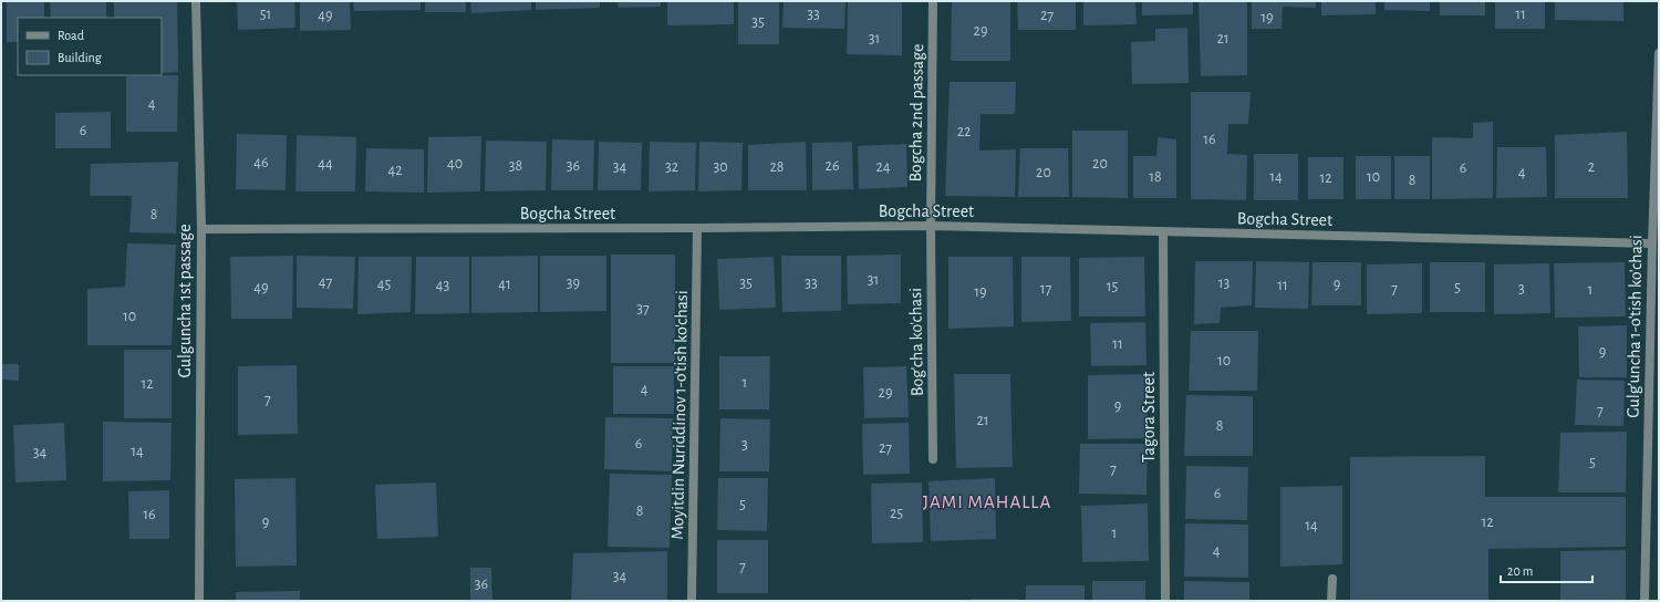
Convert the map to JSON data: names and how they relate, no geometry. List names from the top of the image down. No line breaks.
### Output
{"streets":{"street":["Bogcha 2nd passage","Bogcha Street","Gulguncha 1st passage","Gulg'uncha 1-o'tish ko'chasi","Bog'cha ko'chasi","Moyitdin Nuriddinov 1-o'tish ko'chasi","Tagora Street"]},"crossings":[["Bogcha 2nd passage","Bogcha Street"],["Bogcha 2nd passage","Bog'cha ko'chasi"],["Bogcha Street","Gulguncha 1st passage"],["Bogcha Street","Gulg'uncha 1-o'tish ko'chasi"],["Bogcha Street","Bog'cha ko'chasi"],["Bogcha Street","Moyitdin Nuriddinov 1-o'tish ko'chasi"],["Bogcha Street","Tagora Street"]],"districts":["JAMI MAHALLA"],"house_numbers":["51","33","11","49","27","19","35","29","31","21","4","6","22","16","46","44","40","20","38","36","26","34","32","30","28","24","2","6","42","20","4","18","14","10","12","8","8","31","47","39","35","33","13","45","41","9","43","11","15","49","5","17","7","3","1","19","37","10","11","9","10","1","12","4","29","7","9","7","21","8","6","3","27","14","34","5","7","6","5","8","25","16","9","12","14","1","4","7","34","36"],"legend":["Road","Building"],"scale_bar":"20 m"}
